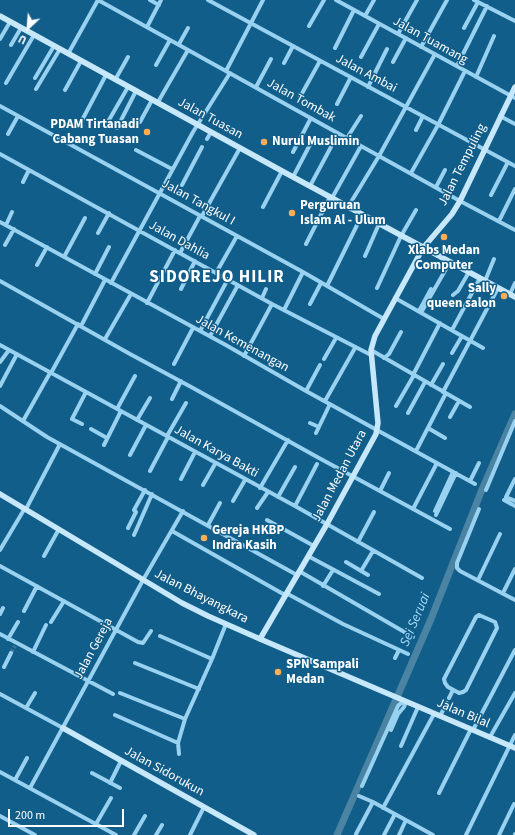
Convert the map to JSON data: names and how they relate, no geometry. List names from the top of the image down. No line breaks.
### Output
{"streets":{"street":["Jalan Tuamang","Jalan Ambai","Jalan Tombak","Jalan Tuasan","Jalan Tempuling","Jalan Tangkul I","Jalan Dahlia","Jalan Kemenangan","Jalan Karya Bakti","Jalan Medan Utara","Jalan Bhayangkara","Jalan Gereja","Jalan Bilal","Jalan Sidorukun"]},"crossings":[["Jalan Tuamang","Jalan Tempuling"],["Jalan Ambai","Jalan Tempuling"],["Jalan Tombak","Jalan Tempuling"],["Jalan Tuasan","Jalan Tempuling"],["Jalan Tuasan","Jalan Medan Utara"],["Jalan Tempuling","Jalan Medan Utara"],["Jalan Tangkul I","Jalan Medan Utara"],["Jalan Dahlia","Jalan Medan Utara"],["Jalan Kemenangan","Jalan Medan Utara"],["Jalan Karya Bakti","Jalan Medan Utara"],["Jalan Medan Utara","Jalan Bhayangkara"],["Jalan Bhayangkara","Jalan Gereja"],["Jalan Bhayangkara","Jalan Bilal"],["Jalan Gereja","Jalan Sidorukun"]],"districts":["SIDOREJO HILIR"],"water":["Sei Seruai"],"places":["PDAM Tirtanadi Cabang Tuasan","Nurul Muslimin","Perguruan Islam Al - Ulum","Xlabs Medan Computer","Sally queen salon","Gereja HKBP Indra Kasih","SPN Sampali Medan"],"scale_bar":"200 m","north":"bottom left"}
